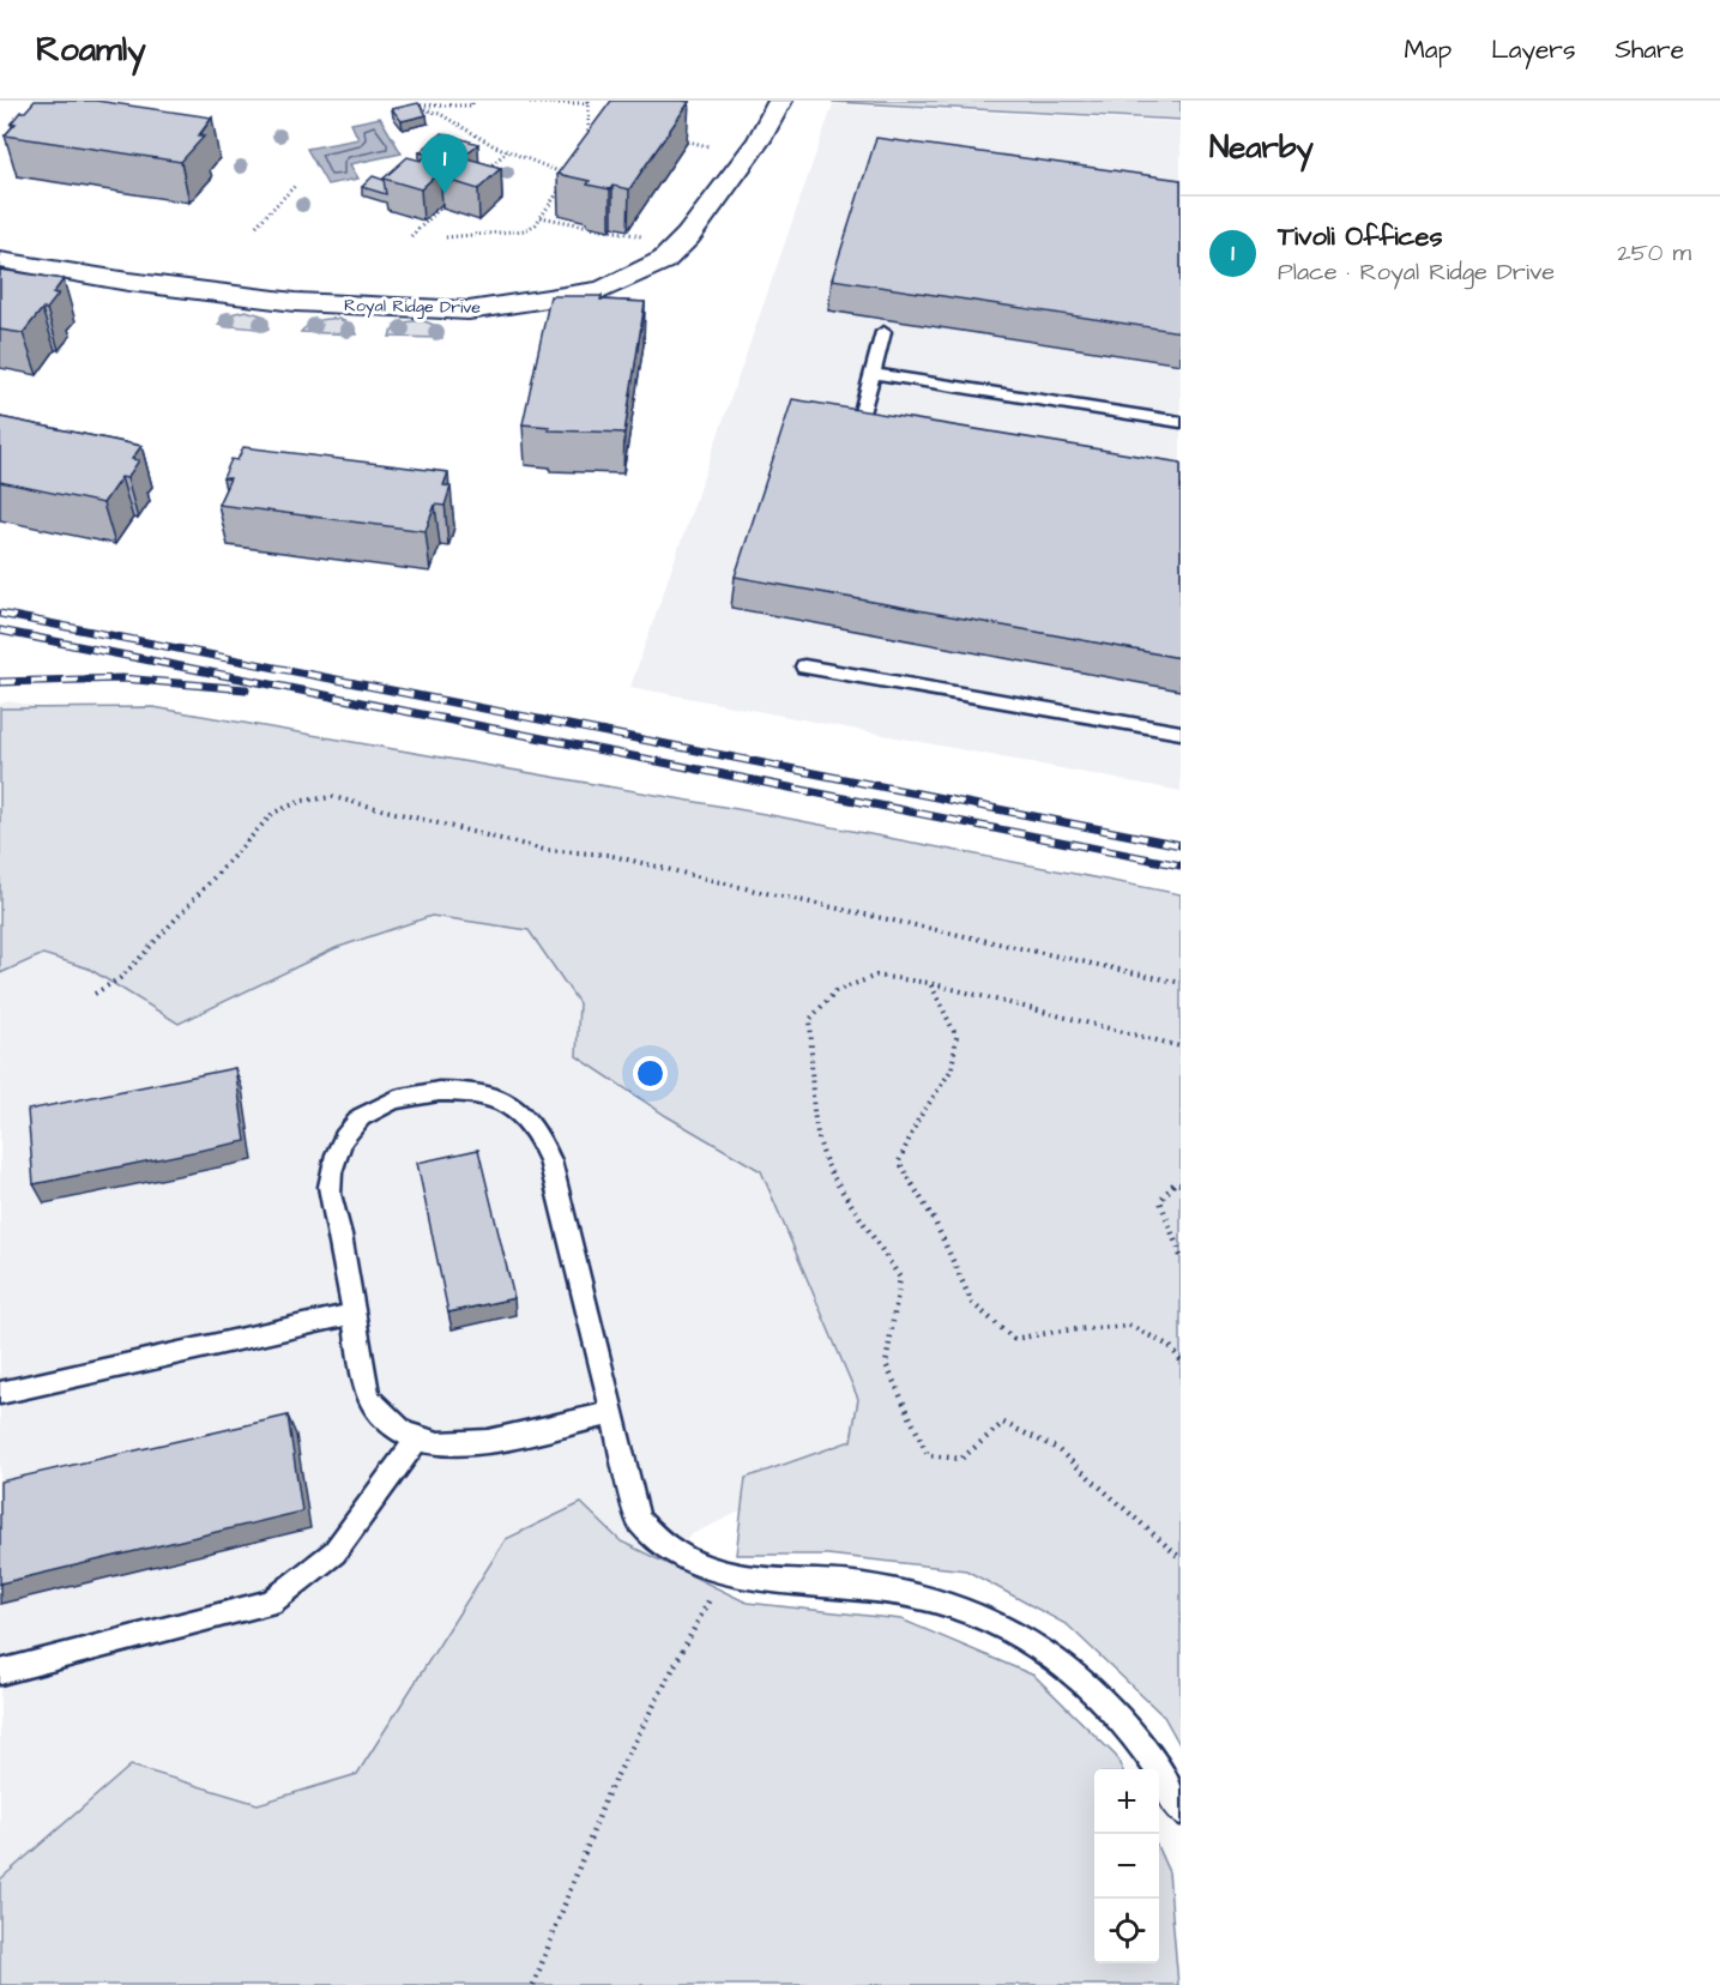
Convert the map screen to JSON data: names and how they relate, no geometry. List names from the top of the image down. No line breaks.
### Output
{"streets":{"street":["Royal Ridge Drive"]},"page":{"header":"Roamly","nav":["Map","Layers","Share"],"heading":"Nearby","pins":"1","list":[{"mark":"1","name":"Tivoli Offices","note":"Place · Royal Ridge Drive","value":"250 m"}],"map_buttons":["+","−"]}}
